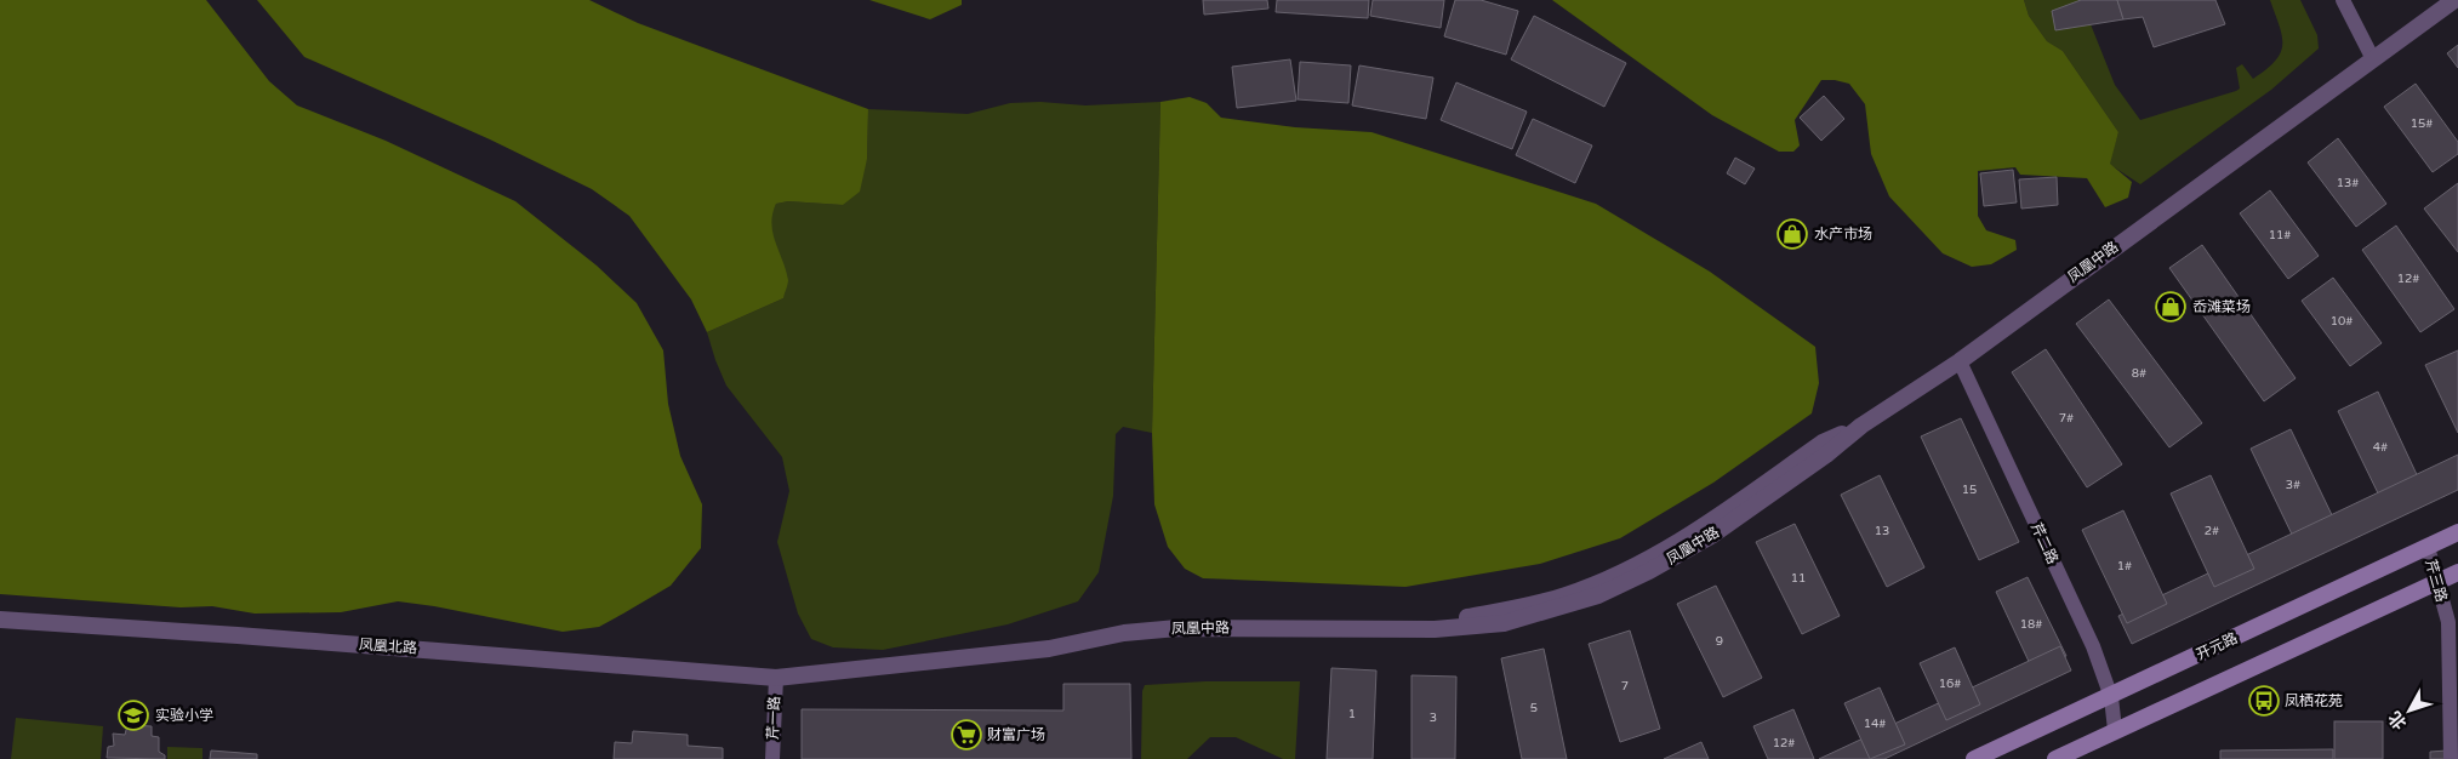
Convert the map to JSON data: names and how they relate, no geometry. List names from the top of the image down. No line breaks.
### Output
{"streets":{"main road":["开元路"],"street":["凤凰中路","芹二路","芹三路","凤凰北路","芹一路"]},"crossings":[["凤凰中路","芹二路"],["凤凰中路","凤凰北路"],["凤凰中路","芹一路"],["芹二路","开元路"],["芹三路","开元路"],["凤凰北路","芹一路"]],"places":{"shop":["水产市场","岙滩菜场"],"bus stop":["凤栖花苑"],"school or university":["实验小学"],"supermarket":["财富广场"]},"house_numbers":["15#","13#","11#","12#","10#","8#","7#","4#","3#","15","13","2#","1#","11","18#","9","16#","7","5","1","3","14#","12#"],"north":"bottom left"}
